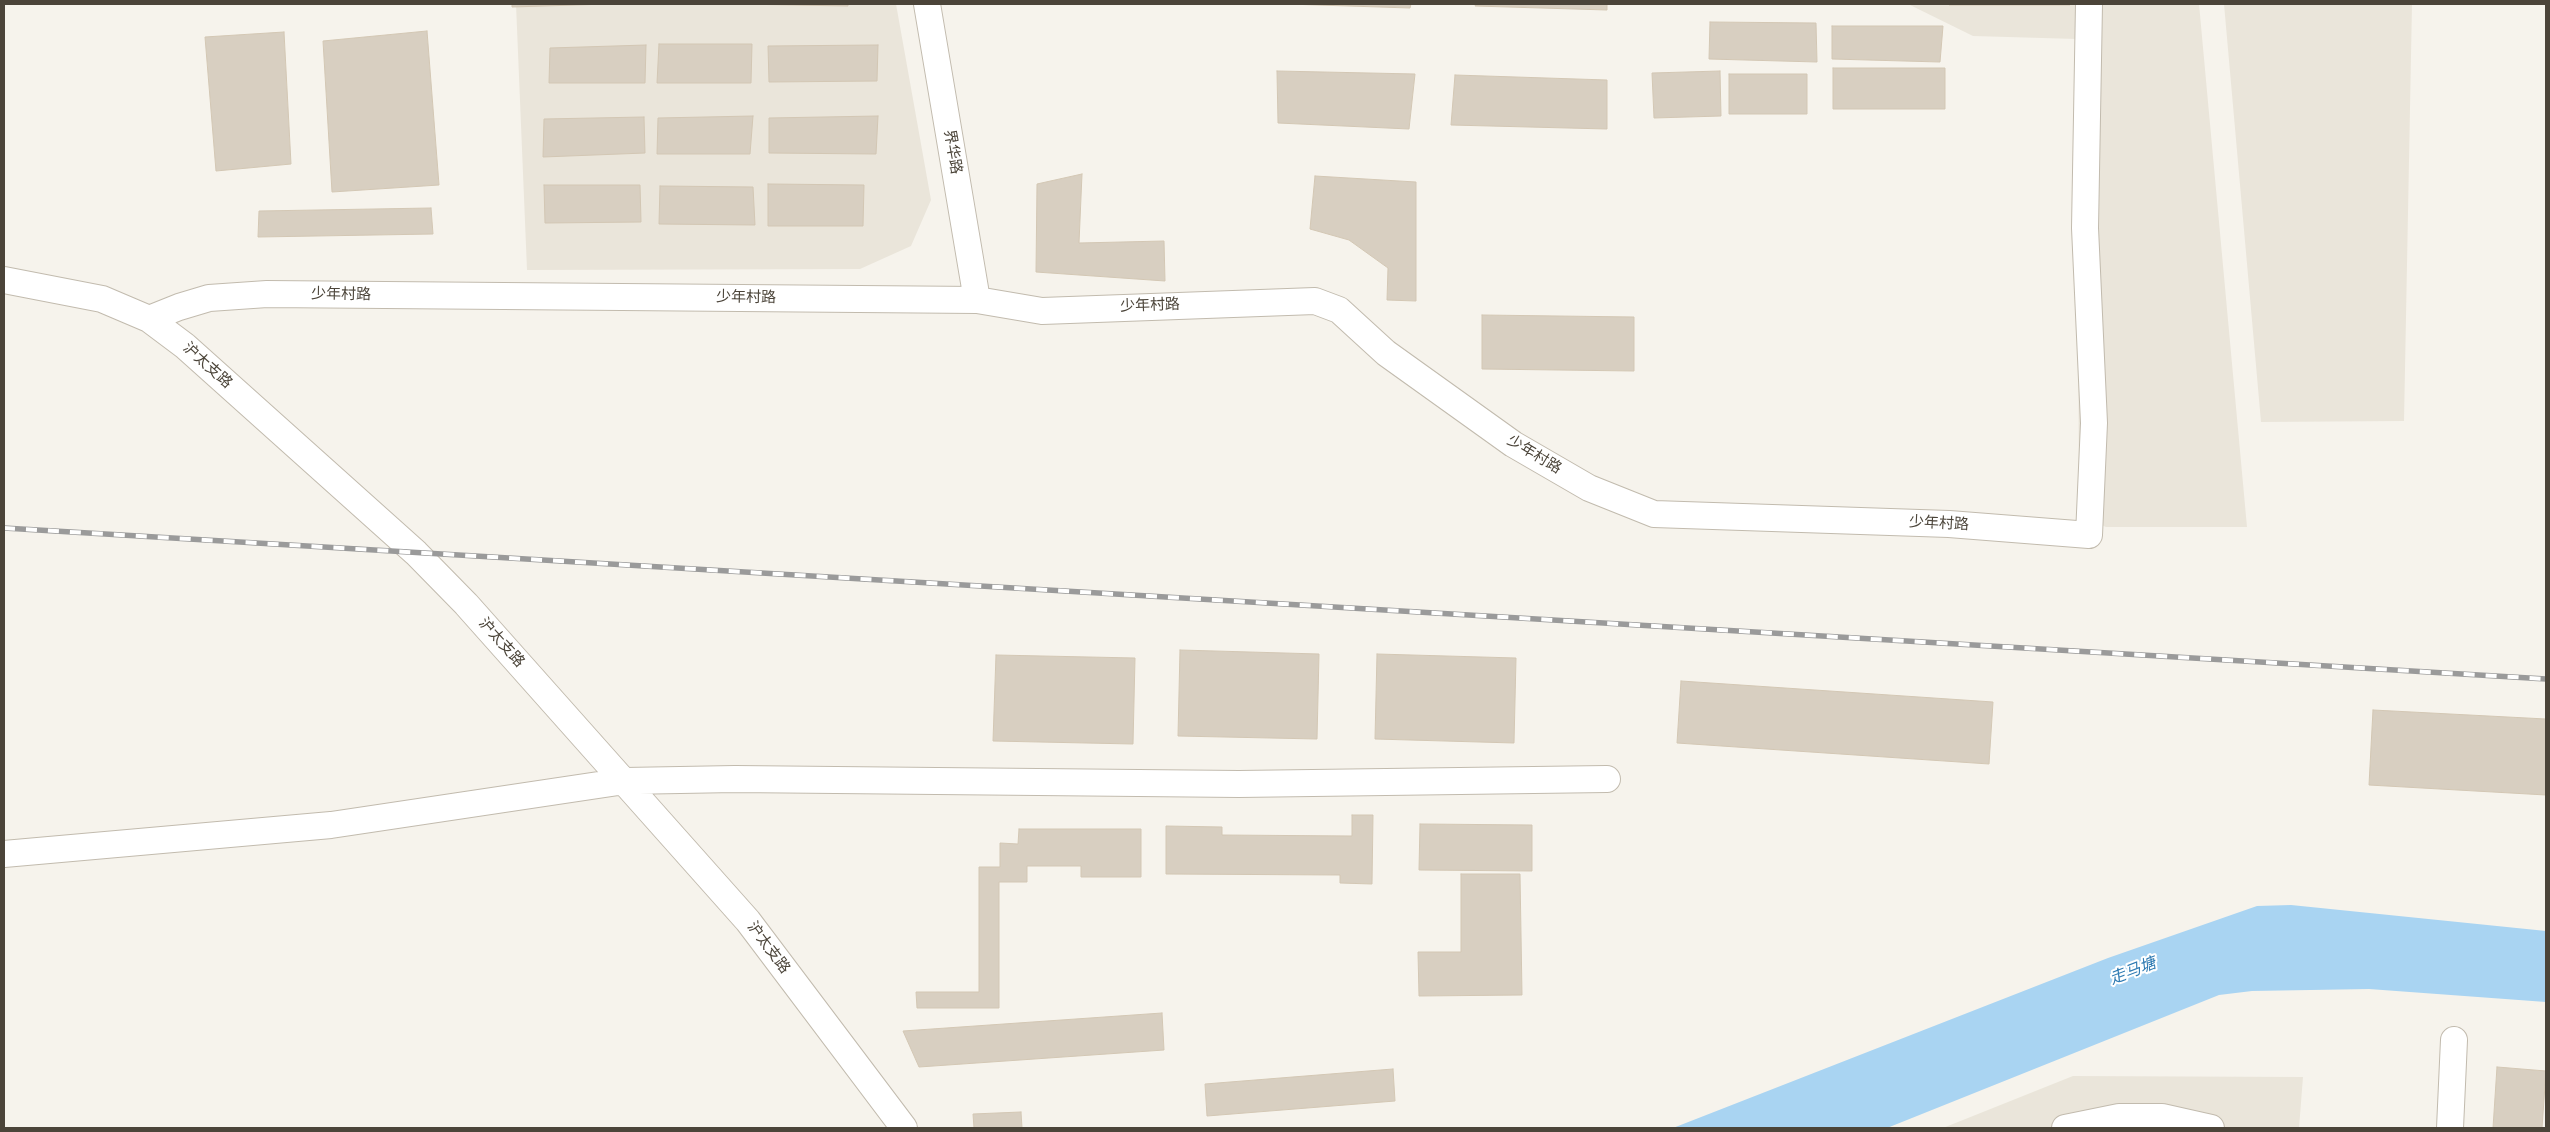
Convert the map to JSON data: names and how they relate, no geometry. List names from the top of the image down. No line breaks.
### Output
{"streets":{"street":["界华路","少年村路","沪太支路"]},"crossings":[["界华路","少年村路"],["少年村路","沪太支路"]],"water":["走马塘"]}
